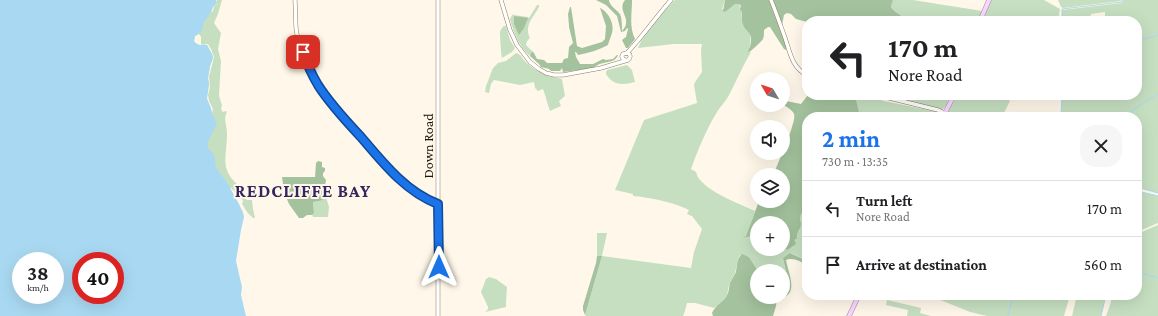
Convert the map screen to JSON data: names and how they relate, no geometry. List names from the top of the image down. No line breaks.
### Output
{"streets":{"street":["Down Road"]},"districts":["REDCLIFFE BAY"],"north":"top left","page":{"turn":["170 m","Nore Road"],"map_buttons":["+","−"],"heading":["2 min","730 m · 13:35"],"list":[{"name":"Turn left","note":"Nore Road","value":"170 m"},{"name":"Arrive at destination","value":"560 m"}],"speed":"38 km/h","limit":"40"}}
